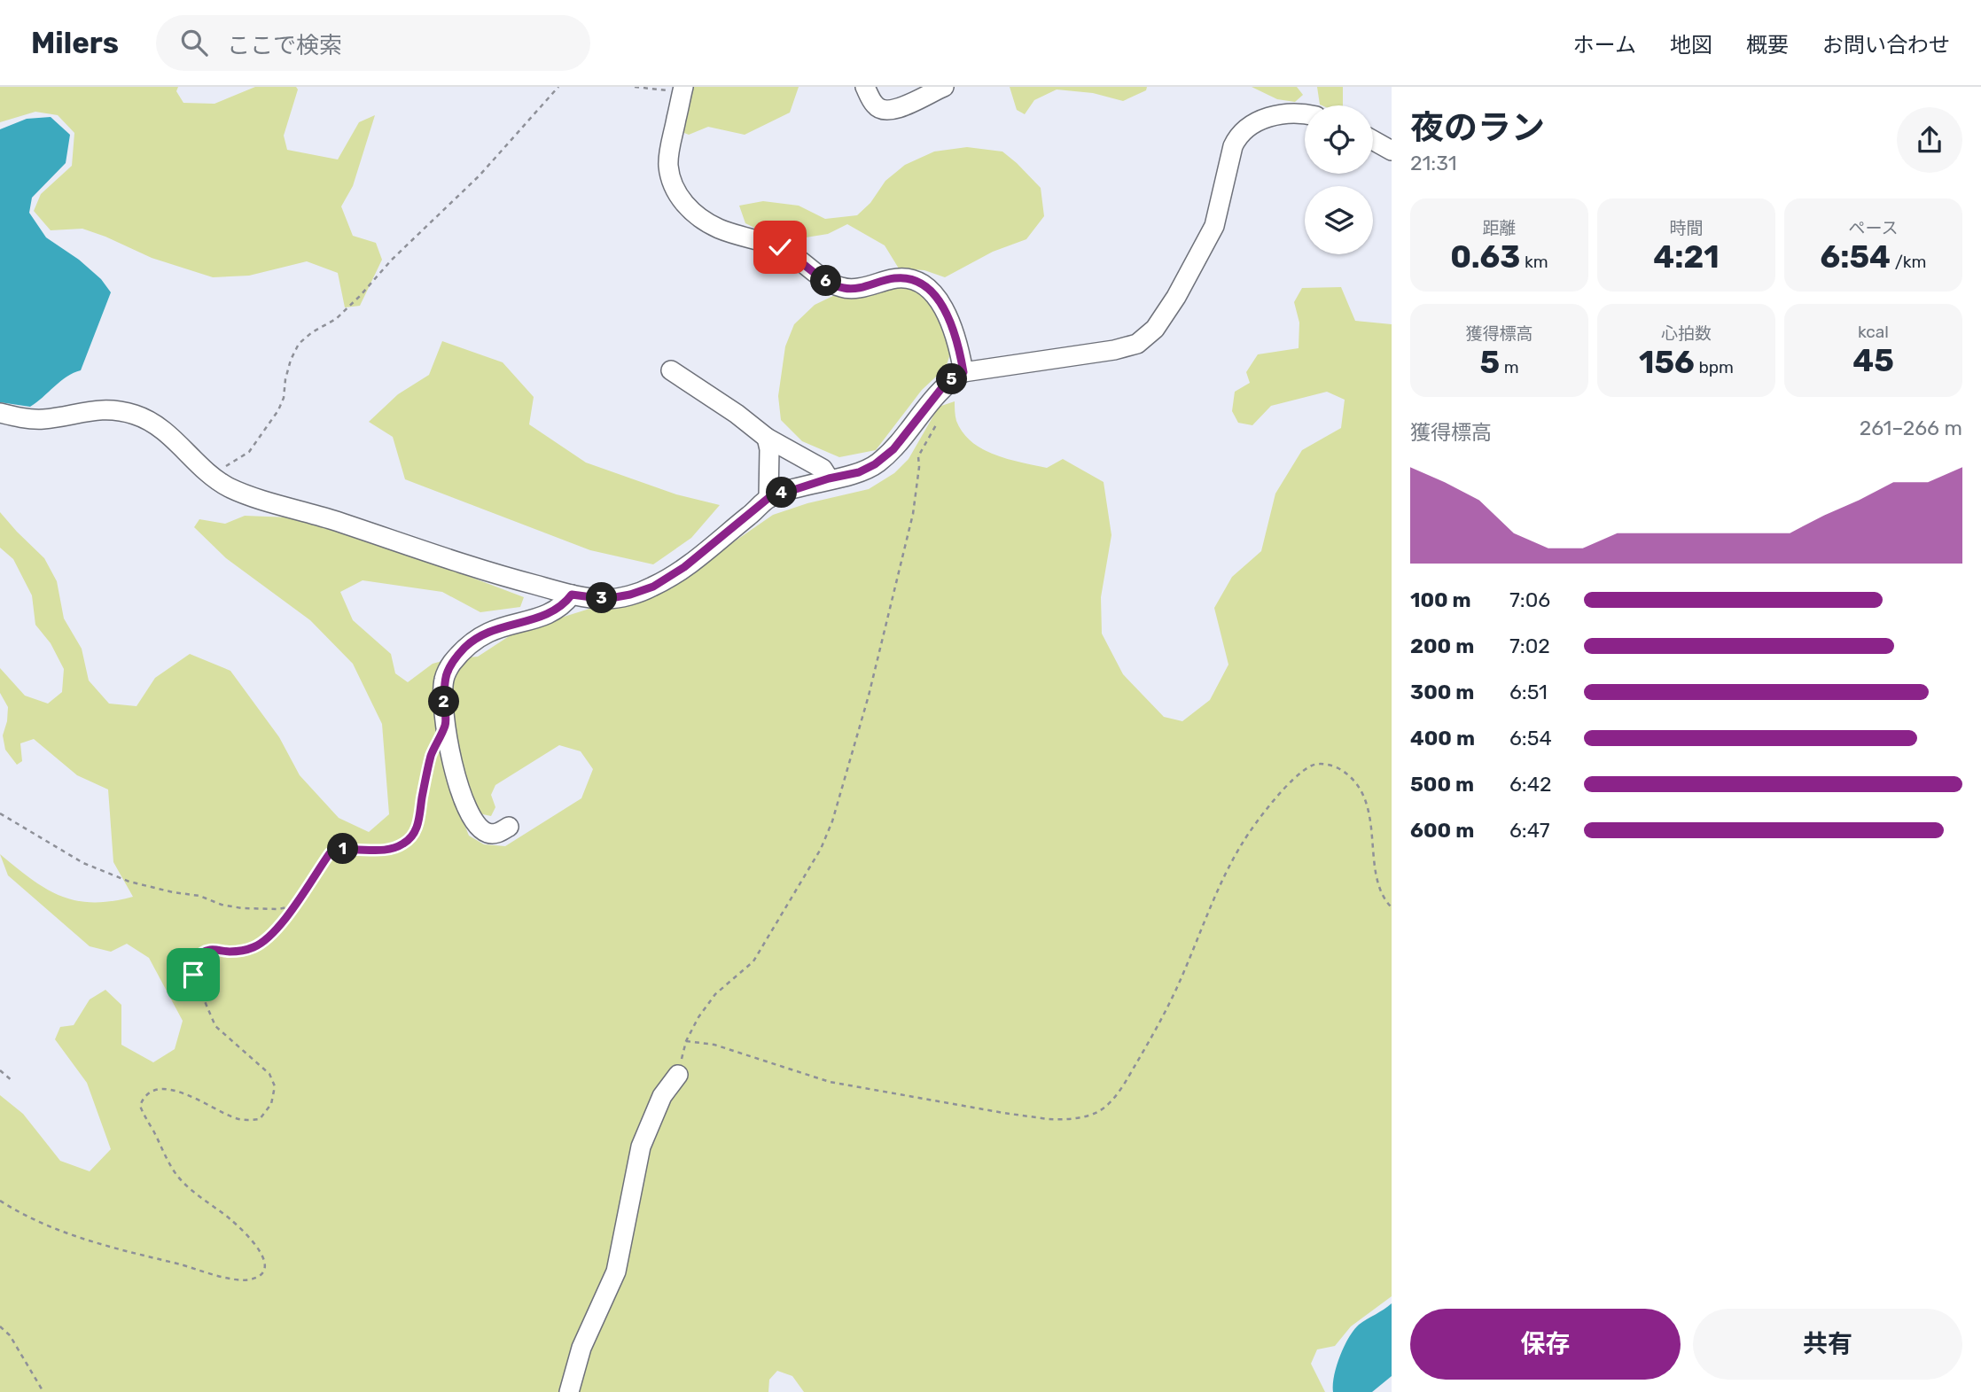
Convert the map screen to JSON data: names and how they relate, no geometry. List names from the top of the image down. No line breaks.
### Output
{"page":{"header":"Milers","search":"ここで検索","nav":["ホーム","地図","概要","お問い合わせ"],"heading":["夜のラン","21:31"],"stats":[["距離","0.63 km"],["時間","4:21"],["ペース","6:54 /km"],["獲得標高","5 m"],["心拍数","156 bpm"],["kcal","45"]],"pins":["6","5","4","3","2","1"],"chart":["獲得標高","261–266 m"],"list":[{"name":"100 m","note":"7:06"},{"name":"200 m","note":"7:02"},{"name":"300 m","note":"6:51"},{"name":"400 m","note":"6:54"},{"name":"500 m","note":"6:42"},{"name":"600 m","note":"6:47"}],"buttons":["保存","共有"]}}
